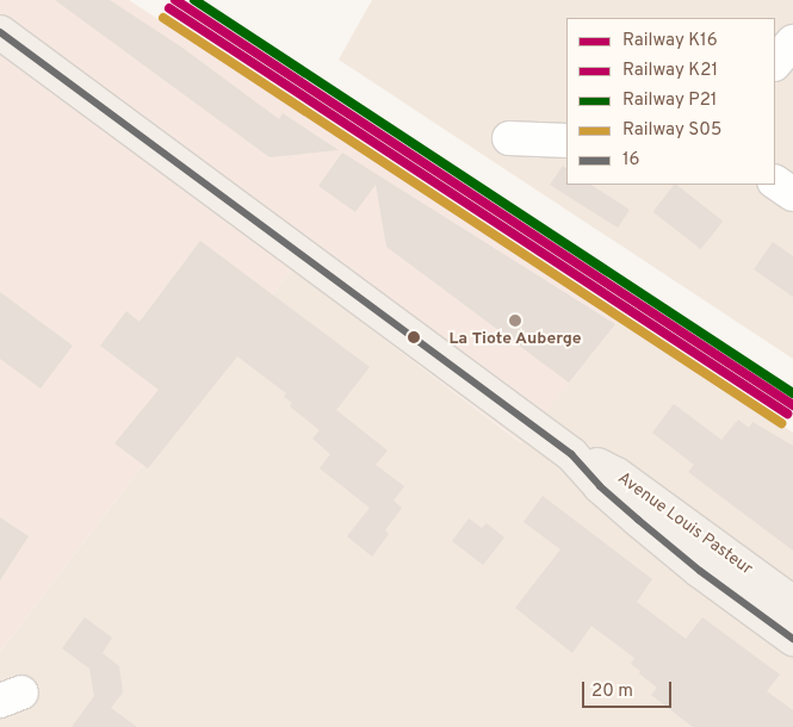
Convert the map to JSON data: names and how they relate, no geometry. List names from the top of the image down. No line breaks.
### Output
{"streets":{"main road":["Avenue Louis Pasteur"]},"places":["La Tiote Auberge"],"lines":["rail line K16","rail line P21","rail line K21","rail line S05","transit line 16"],"legend":["Railway K16","Railway K21","Railway P21","Railway S05","16"],"scale_bar":"20 m"}
